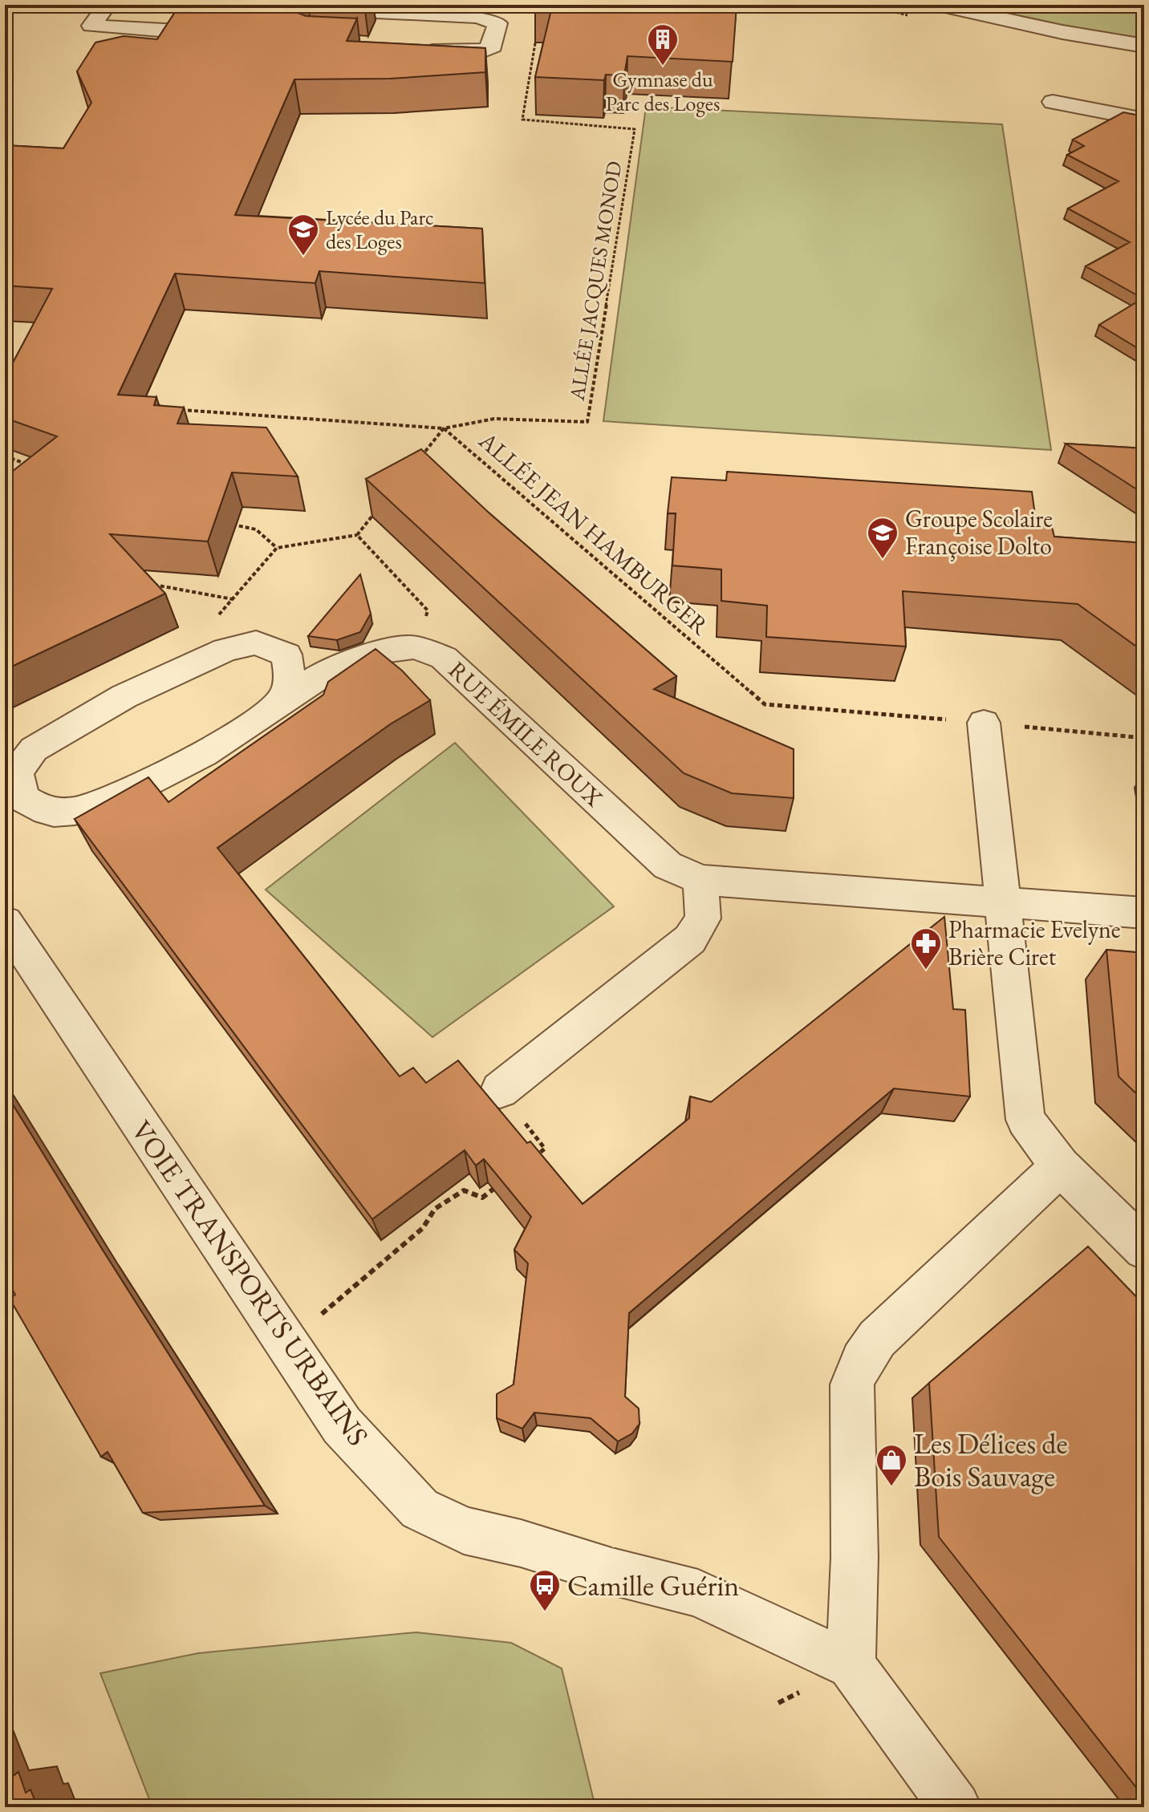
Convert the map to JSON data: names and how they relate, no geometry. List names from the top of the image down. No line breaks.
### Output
{"streets":{"street":["RUE ÉMILE ROUX","VOIE TRANSPORTS URBAINS"],"path":["ALLÉE JACQUES MONOD","ALLÉE JEAN HAMBURGER"]},"crossings":[["ALLÉE JACQUES MONOD","ALLÉE JEAN HAMBURGER"]],"places":{"building":["Gymnase du Parc des Loges"],"school or university":["Lycée du Parc des Loges","Groupe Scolaire Françoise Dolto"],"pharmacy":["Pharmacie Evelyne Brière Ciret"],"shop":["Les Délices de Bois Sauvage"],"bus stop":["Camille Guérin"]}}
